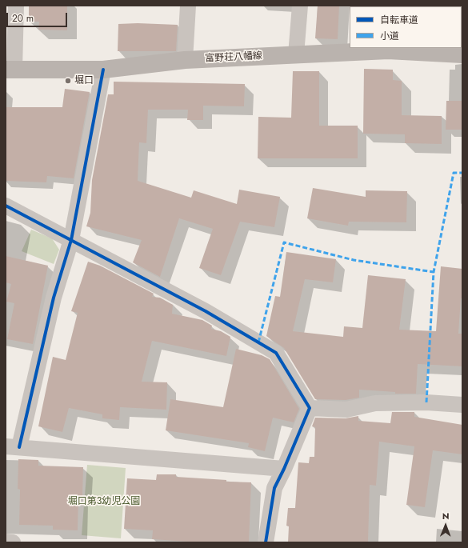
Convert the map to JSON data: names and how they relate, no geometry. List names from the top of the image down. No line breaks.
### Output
{"streets":{"main road":["富野荘八幡線"]},"parks":["堀口第3幼児公園"],"places":["堀口"],"legend":["自転車道","小道"],"scale_bar":"20 m","north":"top"}
